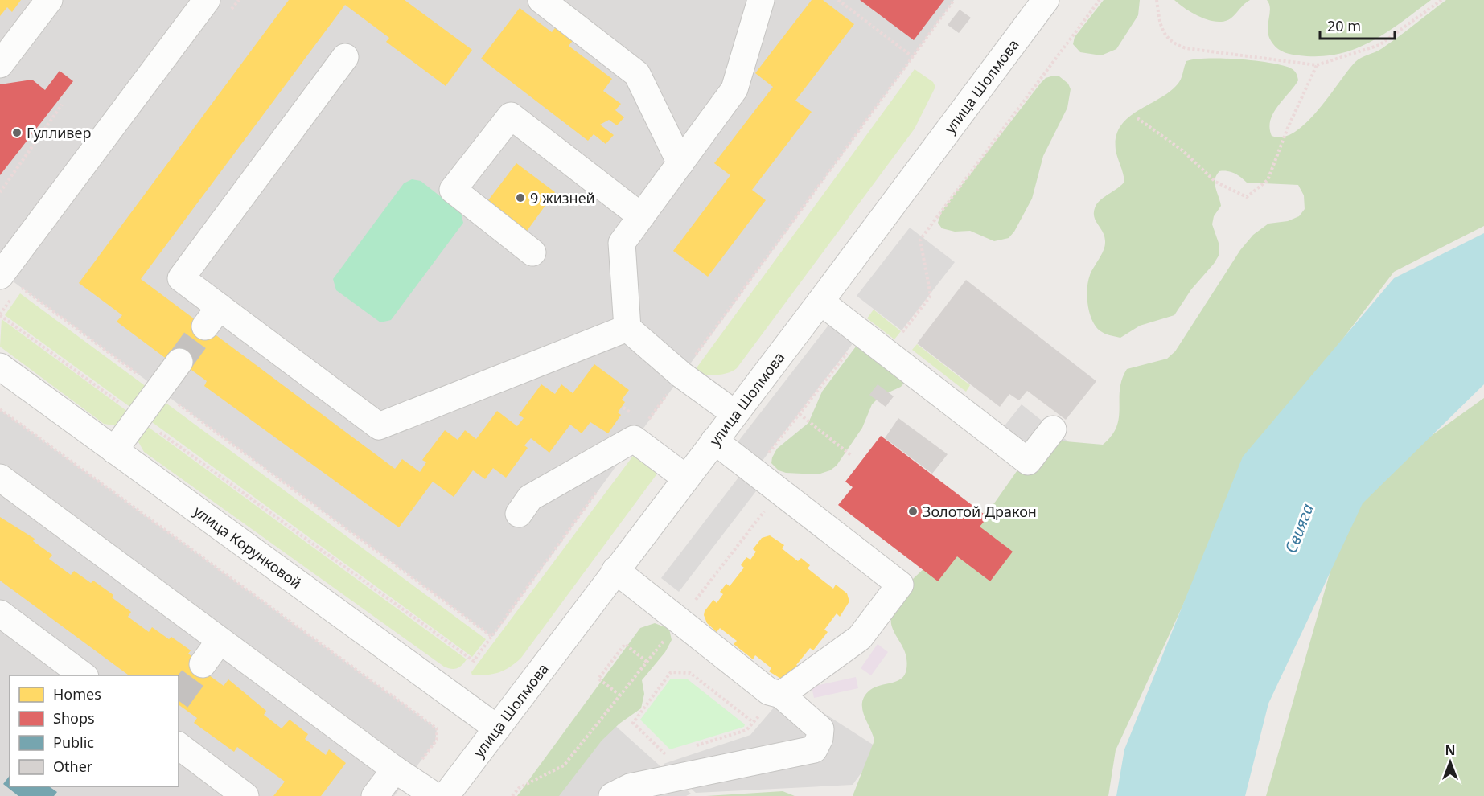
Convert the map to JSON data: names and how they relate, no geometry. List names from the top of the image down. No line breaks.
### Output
{"streets":{"street":["улица Шолмова","улица Корунковой"]},"crossings":[["улица Шолмова","улица Корунковой"]],"water":["Свияга"],"places":["Гулливер","9 жизней","Золотой Дракон"],"legend":["Homes","Shops","Public","Other"],"scale_bar":"20 m","north":"top"}
